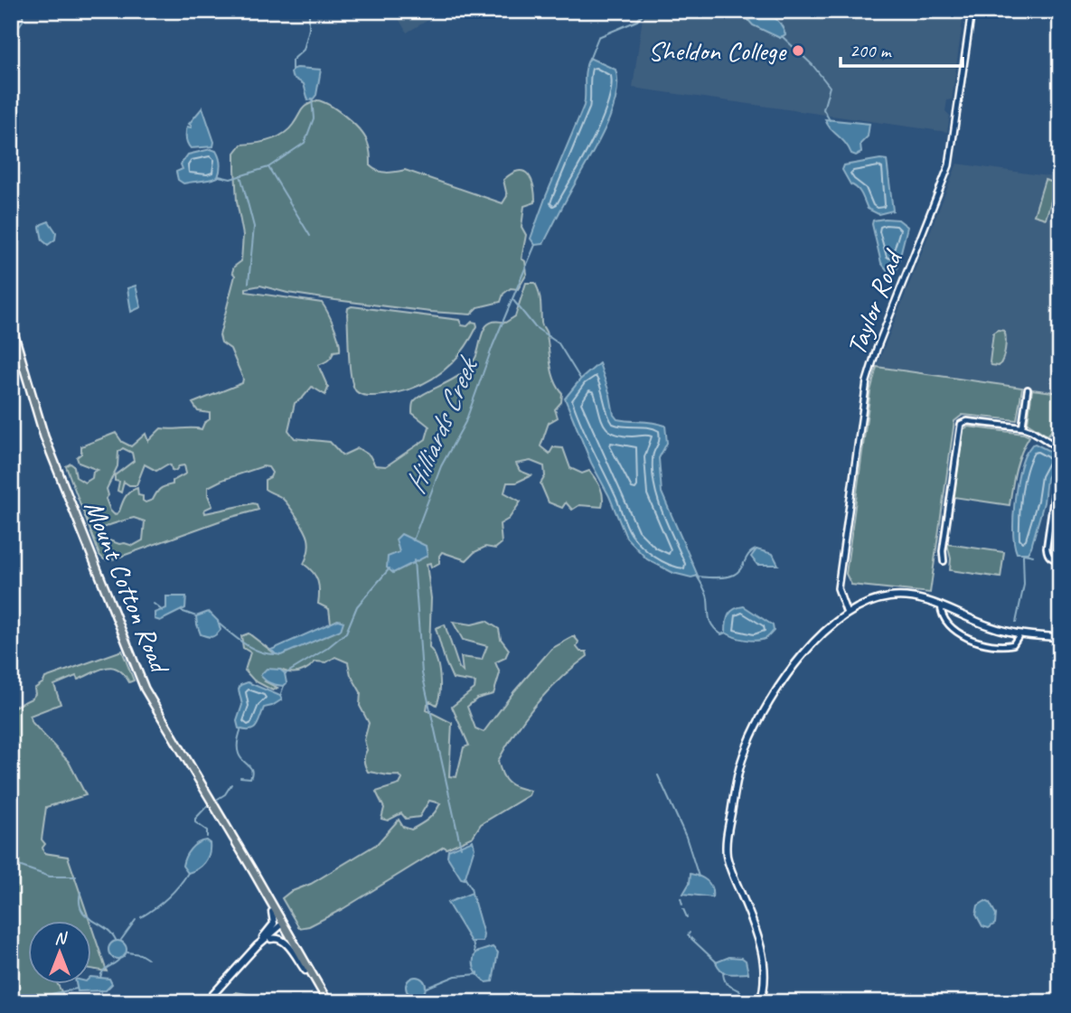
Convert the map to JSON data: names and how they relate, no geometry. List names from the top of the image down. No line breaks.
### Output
{"streets":{"main road":["Mount Cotton Road"],"street":["Taylor Road"]},"water":["Hilliards Creek"],"places":["Sheldon College"],"scale_bar":"200 m","north":"top"}
